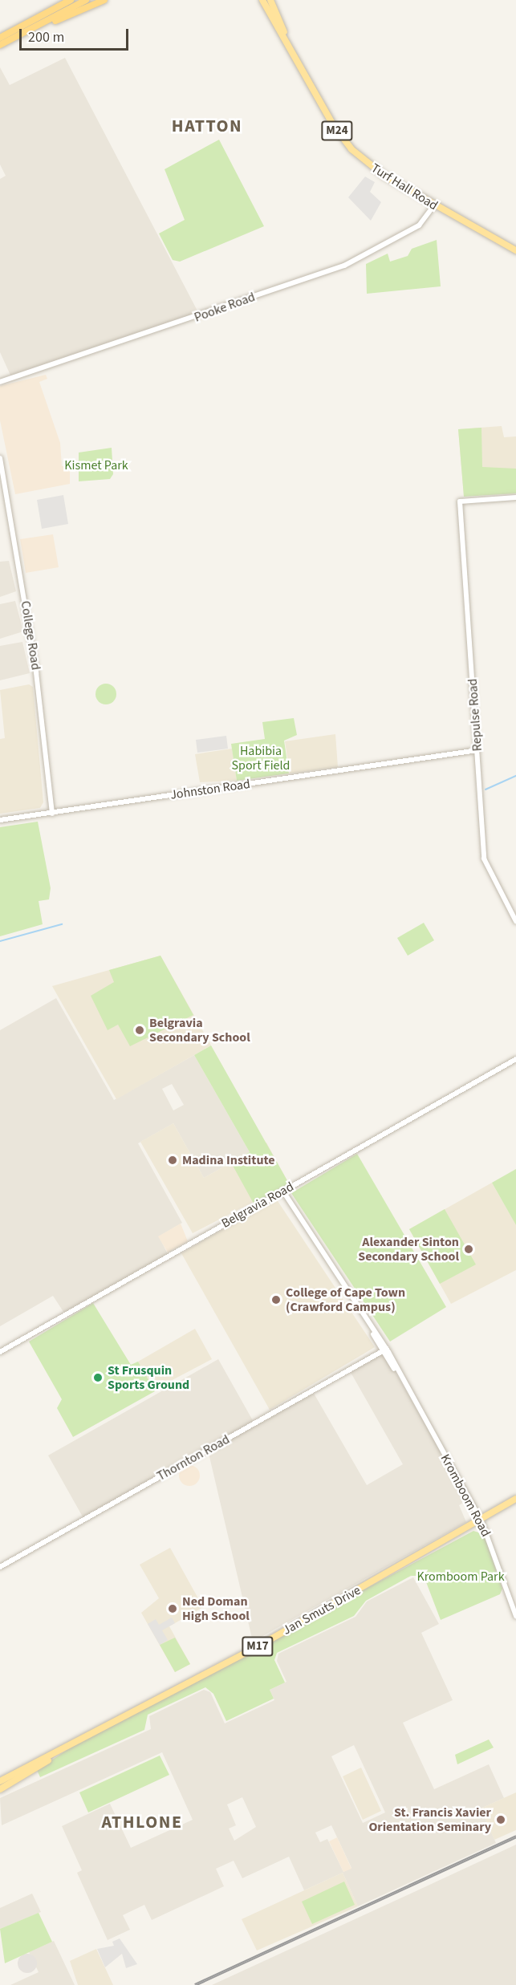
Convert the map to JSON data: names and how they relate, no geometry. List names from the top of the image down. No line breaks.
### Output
{"streets":{"main road":["M24","Turf Hall Road","Jan Smuts Drive","M17"],"street":["Pooke Road","College Road","Repulse Road","Johnston Road","Belgravia Road","Thornton Road","Kromboom Road"]},"crossings":[["Turf Hall Road","Pooke Road"],["College Road","Johnston Road"],["Repulse Road","Johnston Road"],["Belgravia Road","Kromboom Road"],["Thornton Road","Kromboom Road"],["Kromboom Road","Jan Smuts Drive"]],"districts":["HATTON","ATHLONE"],"parks":["Kismet Park","Habibia Sport Field","Kromboom Park"],"places":["Belgravia Secondary School","Madina Institute","Alexander Sinton Secondary School","College of Cape Town (Crawford Campus)","St Frusquin Sports Ground","Ned Doman High School","St. Francis Xavier Orientation Seminary"],"scale_bar":"200 m"}
